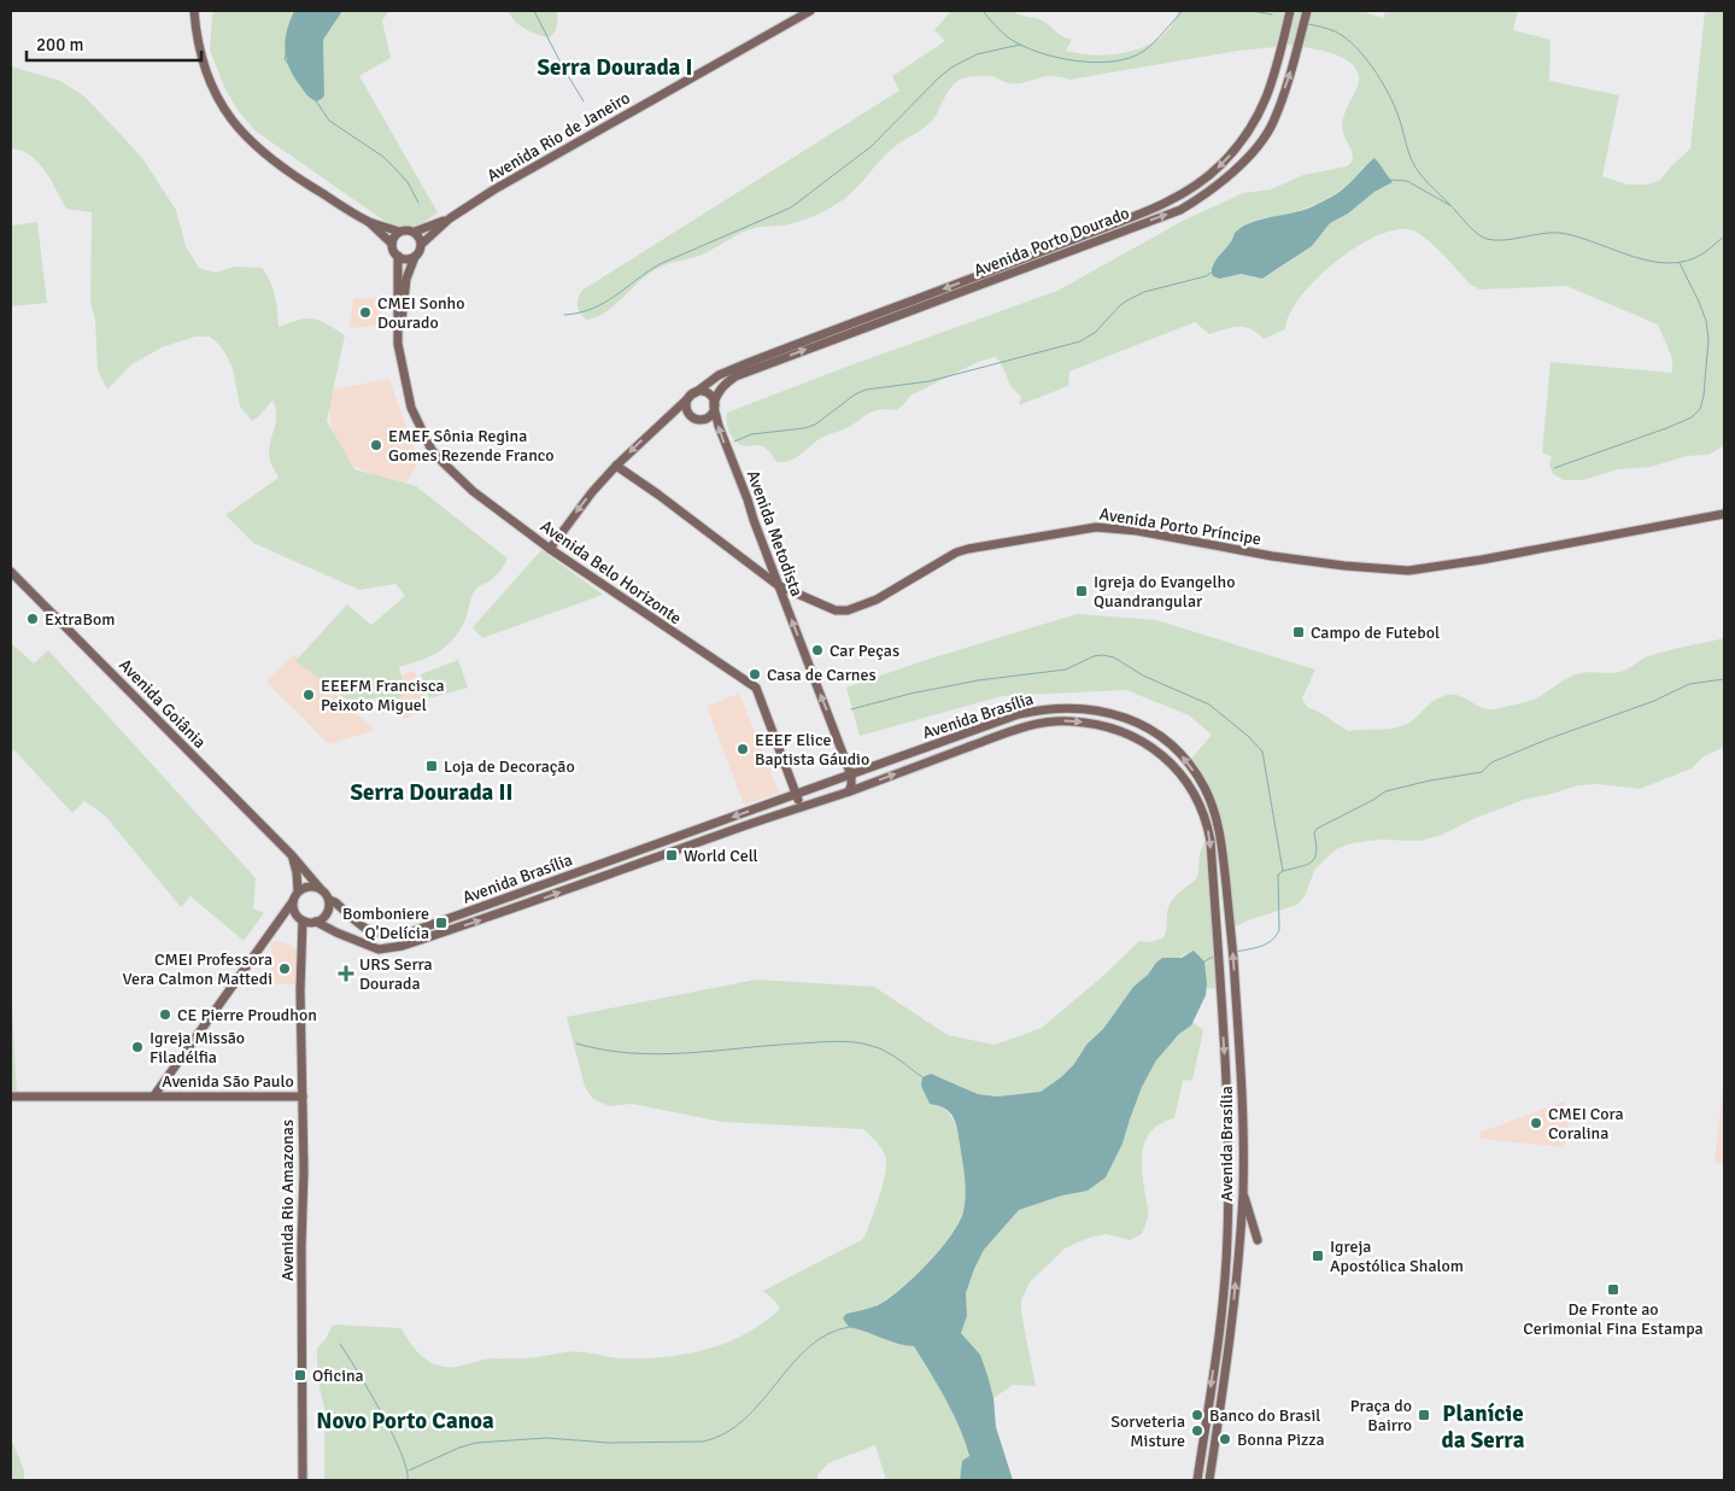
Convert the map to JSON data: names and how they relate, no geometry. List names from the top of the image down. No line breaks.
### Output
{"streets":{"street":["Avenida Rio de Janeiro","Avenida Porto Dourado","Avenida Porto Príncipe","Avenida Metodista","Avenida Belo Horizonte","Avenida Goiânia","Avenida Brasília","Avenida São Paulo","Avenida Rio Amazonas"]},"crossings":[["Avenida Rio de Janeiro","Avenida Belo Horizonte"],["Avenida Porto Dourado","Avenida Porto Príncipe"],["Avenida Porto Dourado","Avenida Metodista"],["Avenida Porto Dourado","Avenida Belo Horizonte"],["Avenida Porto Príncipe","Avenida Metodista"],["Avenida Metodista","Avenida Brasília"],["Avenida Belo Horizonte","Avenida Brasília"],["Avenida Goiânia","Avenida Brasília"],["Avenida Goiânia","Avenida São Paulo"],["Avenida Goiânia","Avenida Rio Amazonas"],["Avenida Brasília","Avenida São Paulo"],["Avenida Brasília","Avenida Rio Amazonas"],["Avenida São Paulo","Avenida Rio Amazonas"]],"one_way":["Avenida Metodista"],"districts":["Serra Dourada I","Serra Dourada II","Planície da Serra","Novo Porto Canoa"],"places":{"other":["CMEI Sonho Dourado","EMEF Sônia Regina Gomes Rezende Franco","ExtraBom","Car Peças","Casa de Carnes","EEEFM Francisca Peixoto Miguel","EEEF Elice Baptista Gáudio","CMEI Professora Vera Calmon Mattedi","CE Pierre Proudhon","Igreja Missão Filadélfia","CMEI Cora Coralina","Banco do Brasil","Sorveteria Misture","Bonna Pizza"],"transit":["Igreja do Evangelho Quandrangular","Campo de Futebol","Loja de Decoração","World Cell","Bomboniere Q'Delícia","Igreja Apostólica Shalom","De Fronte ao Cerimonial Fina Estampa","Oficina","Praça do Bairro"],"health":["URS Serra Dourada"]},"scale_bar":"200 m"}
